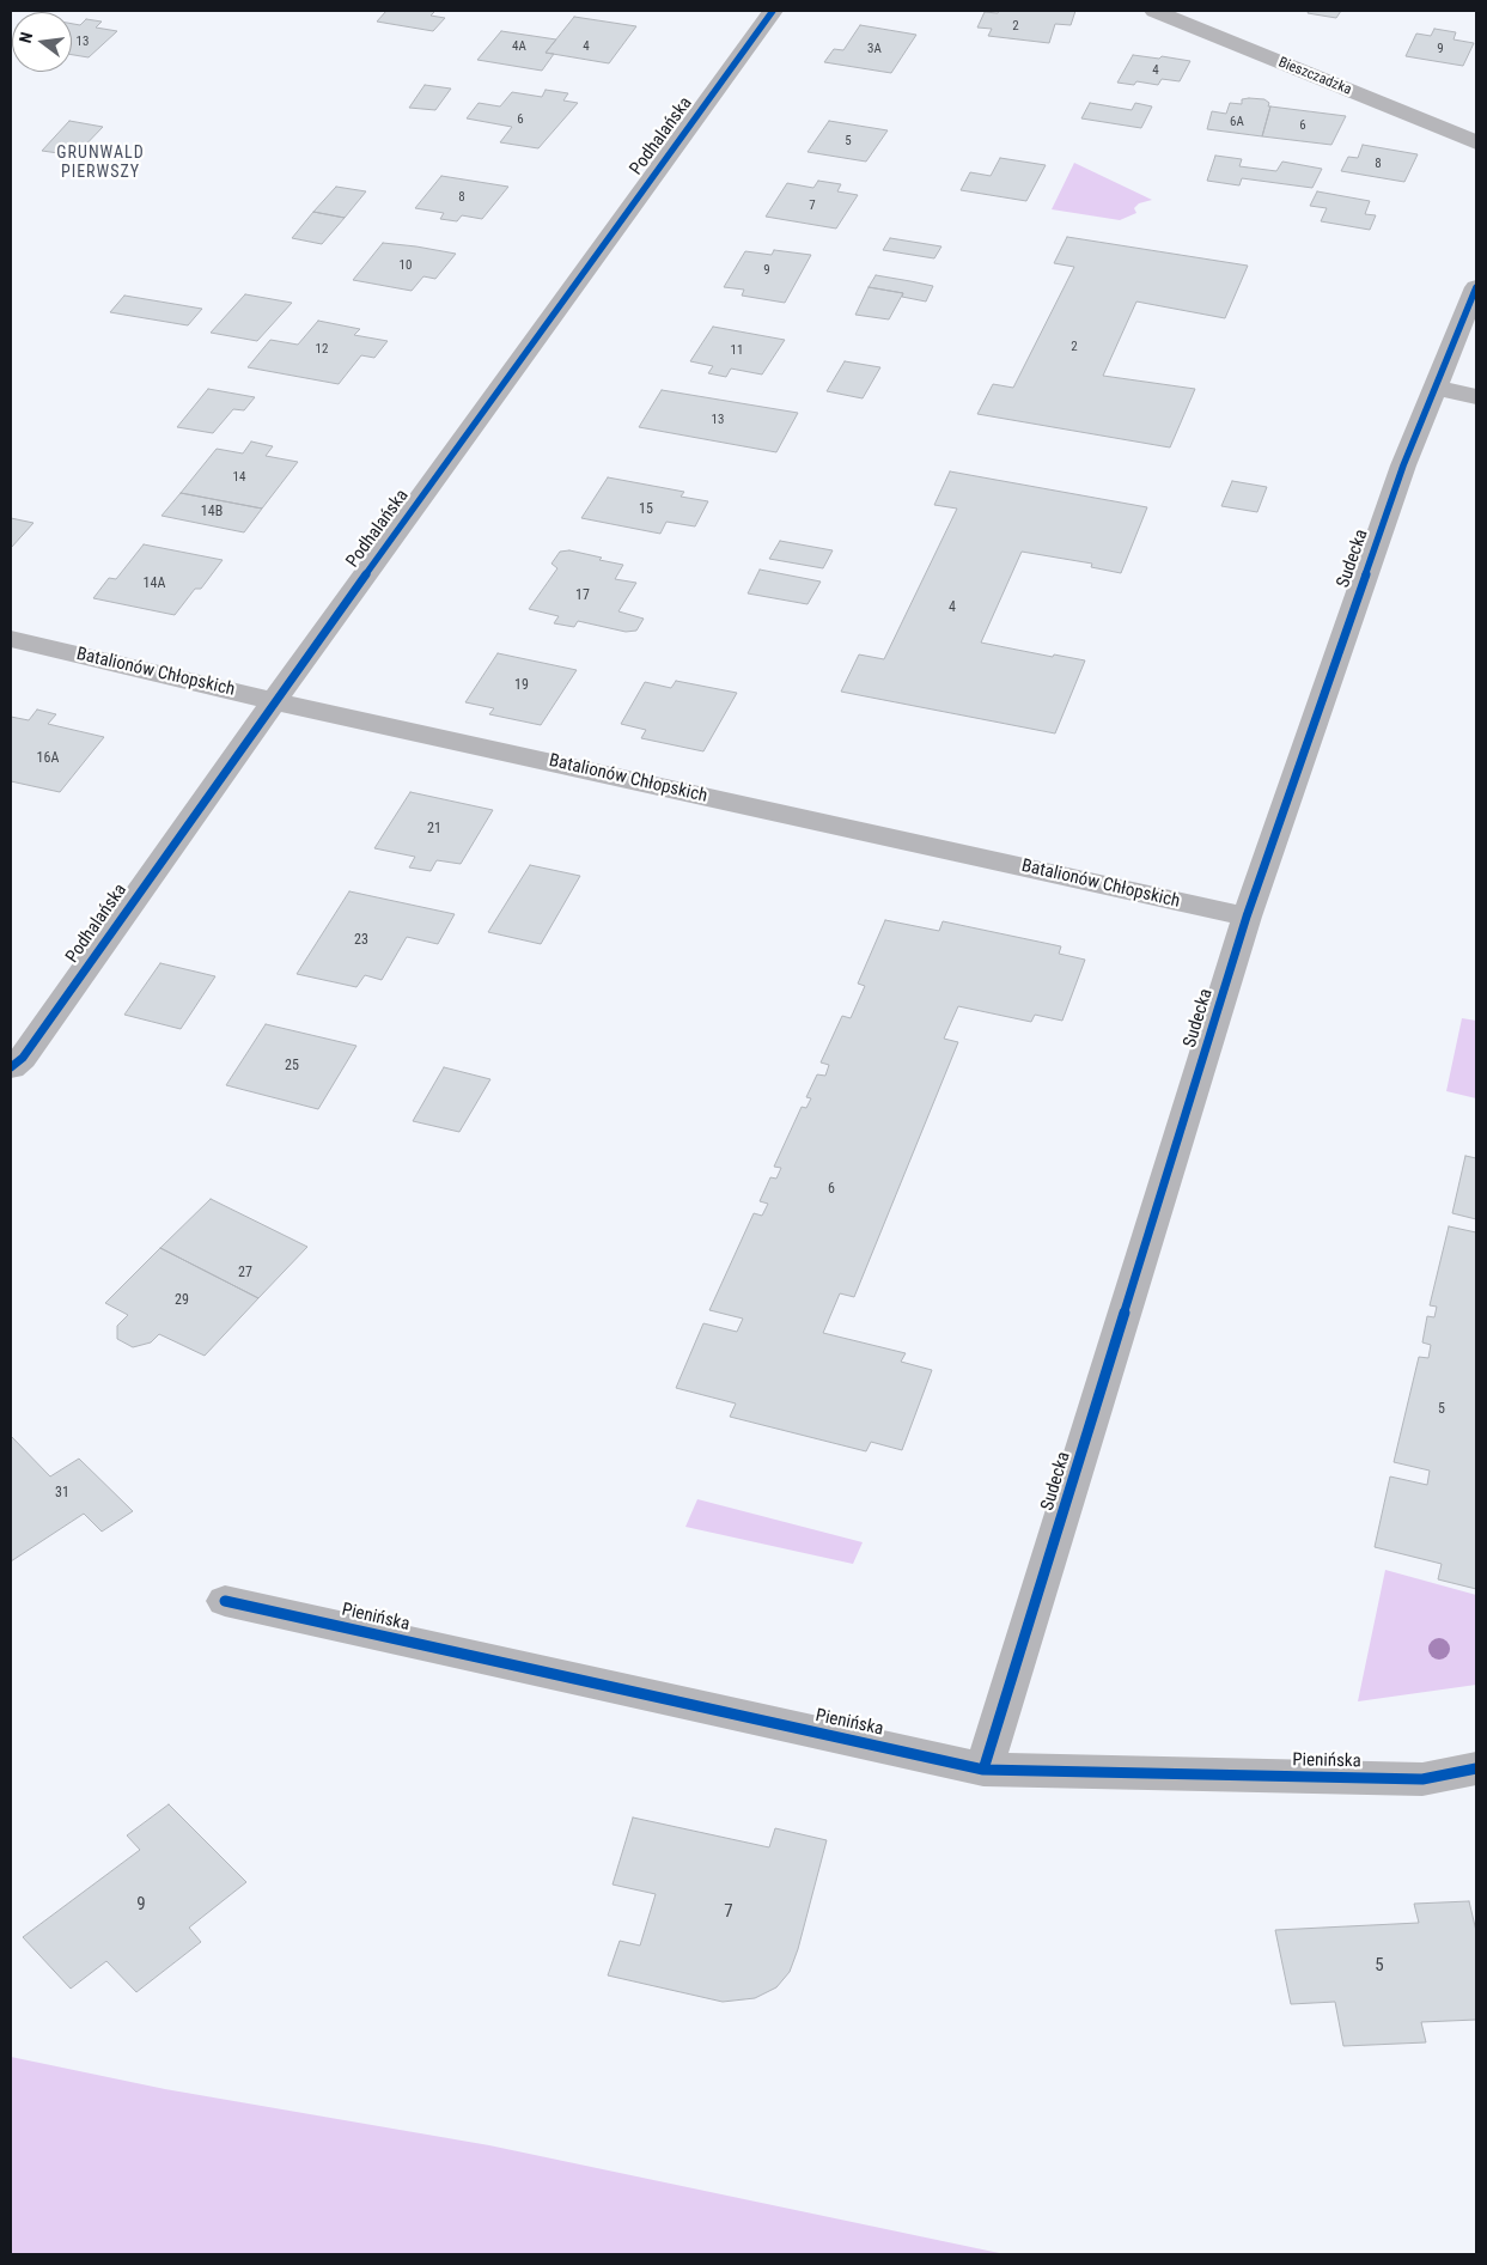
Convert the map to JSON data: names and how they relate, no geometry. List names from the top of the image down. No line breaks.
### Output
{"streets":{"street":["Bieszczadzka","Podhalańska","Sudecka","Batalionów Chłopskich","Pienińska"]},"crossings":[["Podhalańska","Batalionów Chłopskich"],["Sudecka","Batalionów Chłopskich"],["Sudecka","Pienińska"]],"districts":["GRUNWALD PIERWSZY"],"house_numbers":["2","13","4A","4","3A","9","4","6","6A","6","5","8","8","7","10","9","2","12","11","13","14","15","14B","14A","17","4","19","16A","21","23","25","6","27","29","5","31","9","7","5"],"north":"left"}
